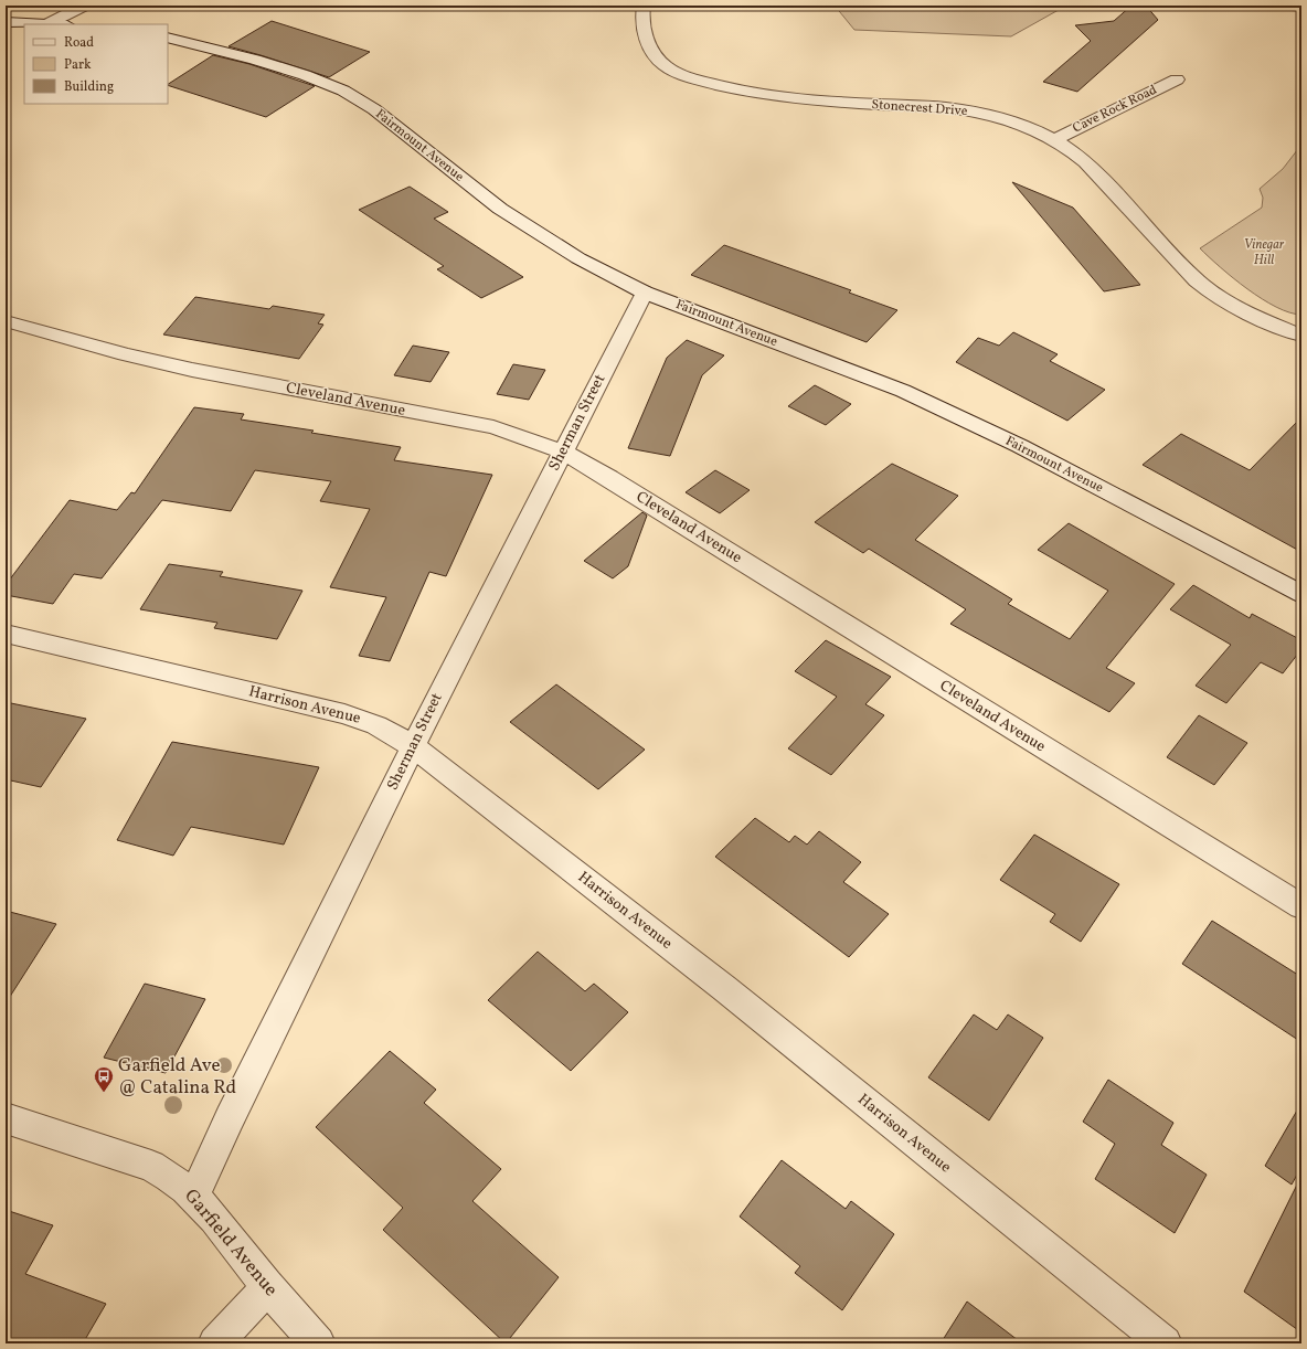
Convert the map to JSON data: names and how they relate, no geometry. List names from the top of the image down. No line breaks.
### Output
{"streets":{"street":["Stonecrest Drive","Cave Rock Road","Fairmount Avenue","Cleveland Avenue","Sherman Street","Harrison Avenue","Garfield Avenue"]},"crossings":[["Stonecrest Drive","Cave Rock Road"],["Fairmount Avenue","Sherman Street"],["Cleveland Avenue","Sherman Street"],["Sherman Street","Harrison Avenue"],["Sherman Street","Garfield Avenue"]],"parks":["Vinegar Hill"],"places":{"bus stop":["Garfield Ave @ Catalina Rd"]},"legend":["Road","Park","Building"]}
